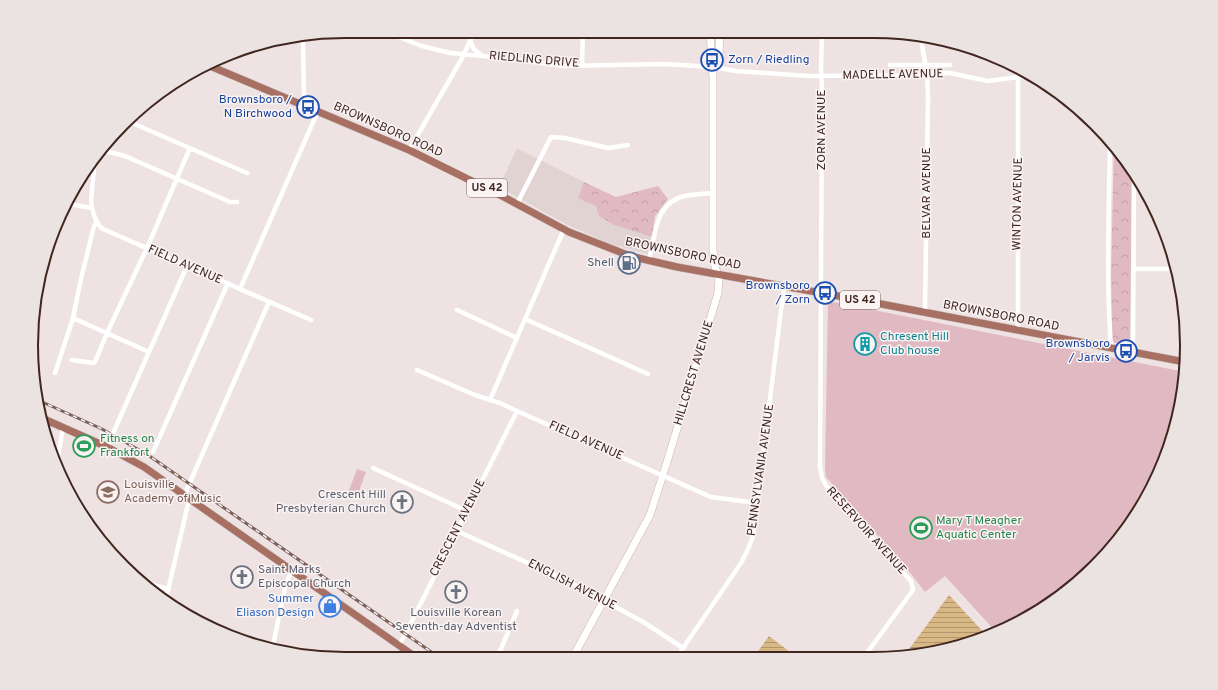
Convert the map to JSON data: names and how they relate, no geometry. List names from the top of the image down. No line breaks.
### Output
{"streets":{"main road":["BROWNSBORO ROAD","US 42","HILLCREST AVENUE"],"street":["RIEDLING DRIVE","MADELLE AVENUE","ZORN AVENUE","BELVAR AVENUE","WINTON AVENUE","FIELD AVENUE","PENNSYLVANIA AVENUE","CRESCENT AVENUE","RESERVOIR AVENUE","ENGLISH AVENUE"]},"crossings":[["RIEDLING DRIVE","ZORN AVENUE"],["RIEDLING DRIVE","HILLCREST AVENUE"],["MADELLE AVENUE","ZORN AVENUE"],["MADELLE AVENUE","BELVAR AVENUE"],["MADELLE AVENUE","WINTON AVENUE"],["BROWNSBORO ROAD","ZORN AVENUE"],["BROWNSBORO ROAD","BELVAR AVENUE"],["BROWNSBORO ROAD","WINTON AVENUE"],["BROWNSBORO ROAD","HILLCREST AVENUE"],["BROWNSBORO ROAD","PENNSYLVANIA AVENUE"],["BROWNSBORO ROAD","RESERVOIR AVENUE"],["ZORN AVENUE","HILLCREST AVENUE"],["ZORN AVENUE","RESERVOIR AVENUE"],["FIELD AVENUE","HILLCREST AVENUE"],["FIELD AVENUE","PENNSYLVANIA AVENUE"],["FIELD AVENUE","CRESCENT AVENUE"],["HILLCREST AVENUE","ENGLISH AVENUE"],["PENNSYLVANIA AVENUE","ENGLISH AVENUE"],["CRESCENT AVENUE","ENGLISH AVENUE"]],"places":{"bus stop":["Zorn / Riedling","Brownsboro / N Birchwood","Brownsboro / Zorn","Brownsboro / Jarvis"],"fuel station":["Shell"],"building":["Chresent Hill Club house"],"sports":["Fitness on Frankfort","Mary T Meagher Aquatic Center"],"school or university":["Louisville Academy of Music"],"church":["Crescent Hill Presbyterian Church","Saint Marks Episcopal Church","Louisville Korean Seventh-day Adventist"],"shop":["Summer Eliason Design"]}}
